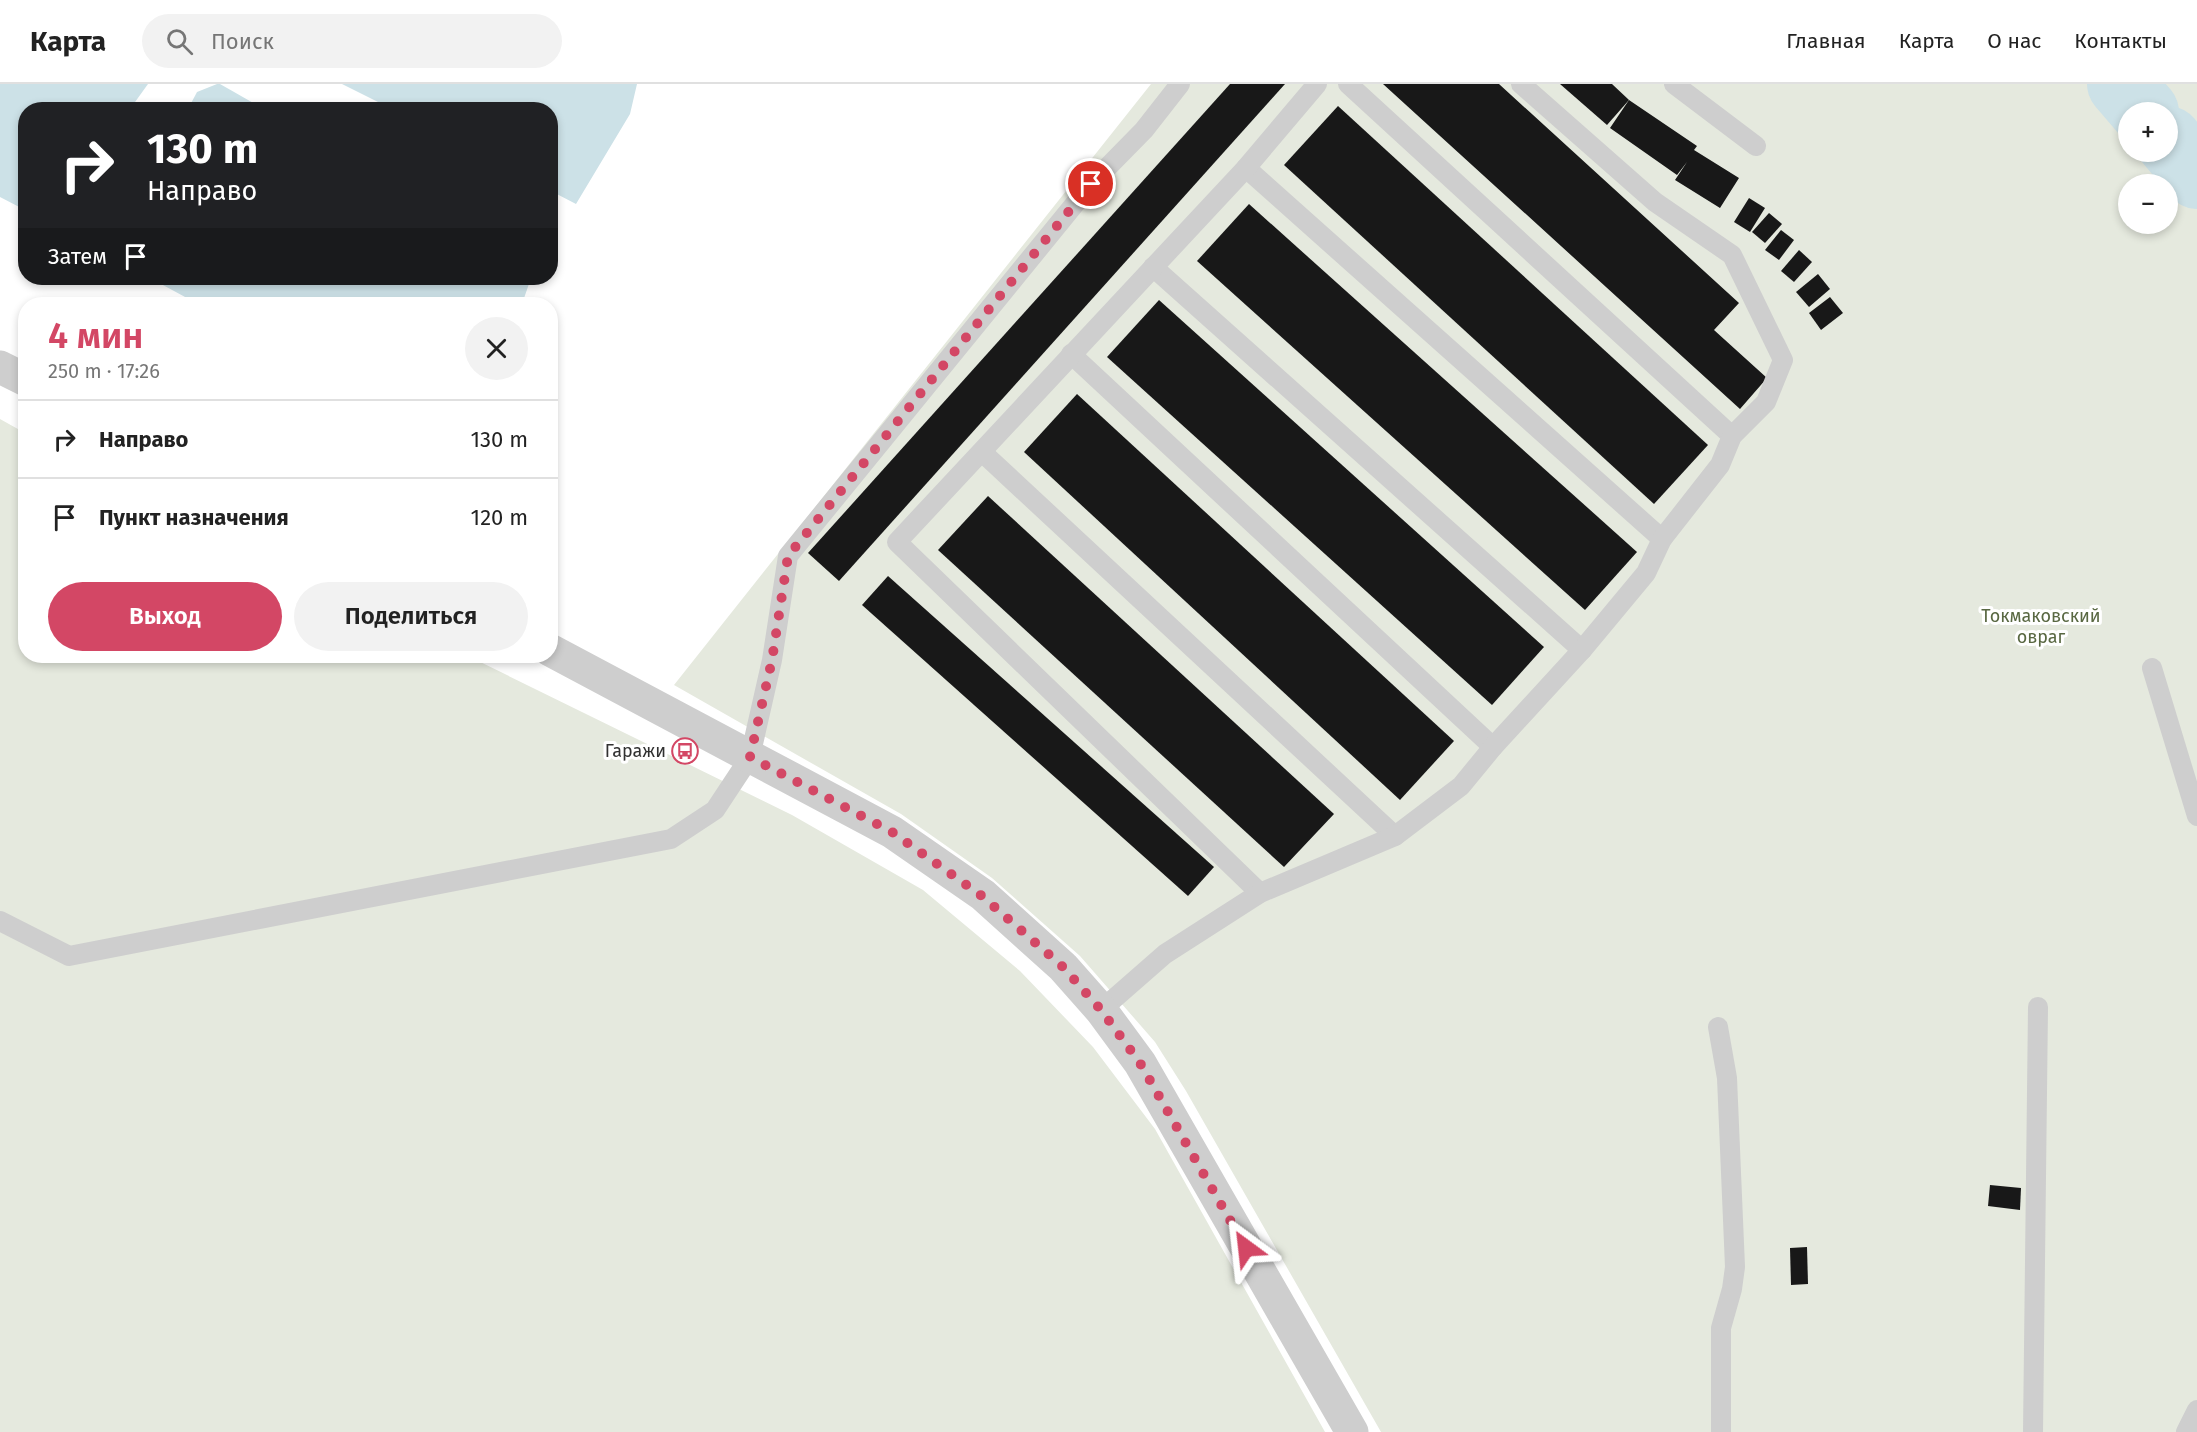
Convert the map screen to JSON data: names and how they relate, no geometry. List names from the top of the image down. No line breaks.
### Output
{"parks":["Токмаковский овраг"],"places":{"bus stop":["Гаражи"]},"page":{"header":"Карта","search":"Поиск","nav":["Главная","Карта","О нас","Контакты"],"map_buttons":["+","−"],"turn":["130 m","Направо"],"then":"Затем","heading":["4 мин","250 m · 17:26"],"list":[{"name":"Направо","value":"130 m"},{"name":"Пункт назначения","value":"120 m"}],"buttons":["Выход","Поделиться"]}}
